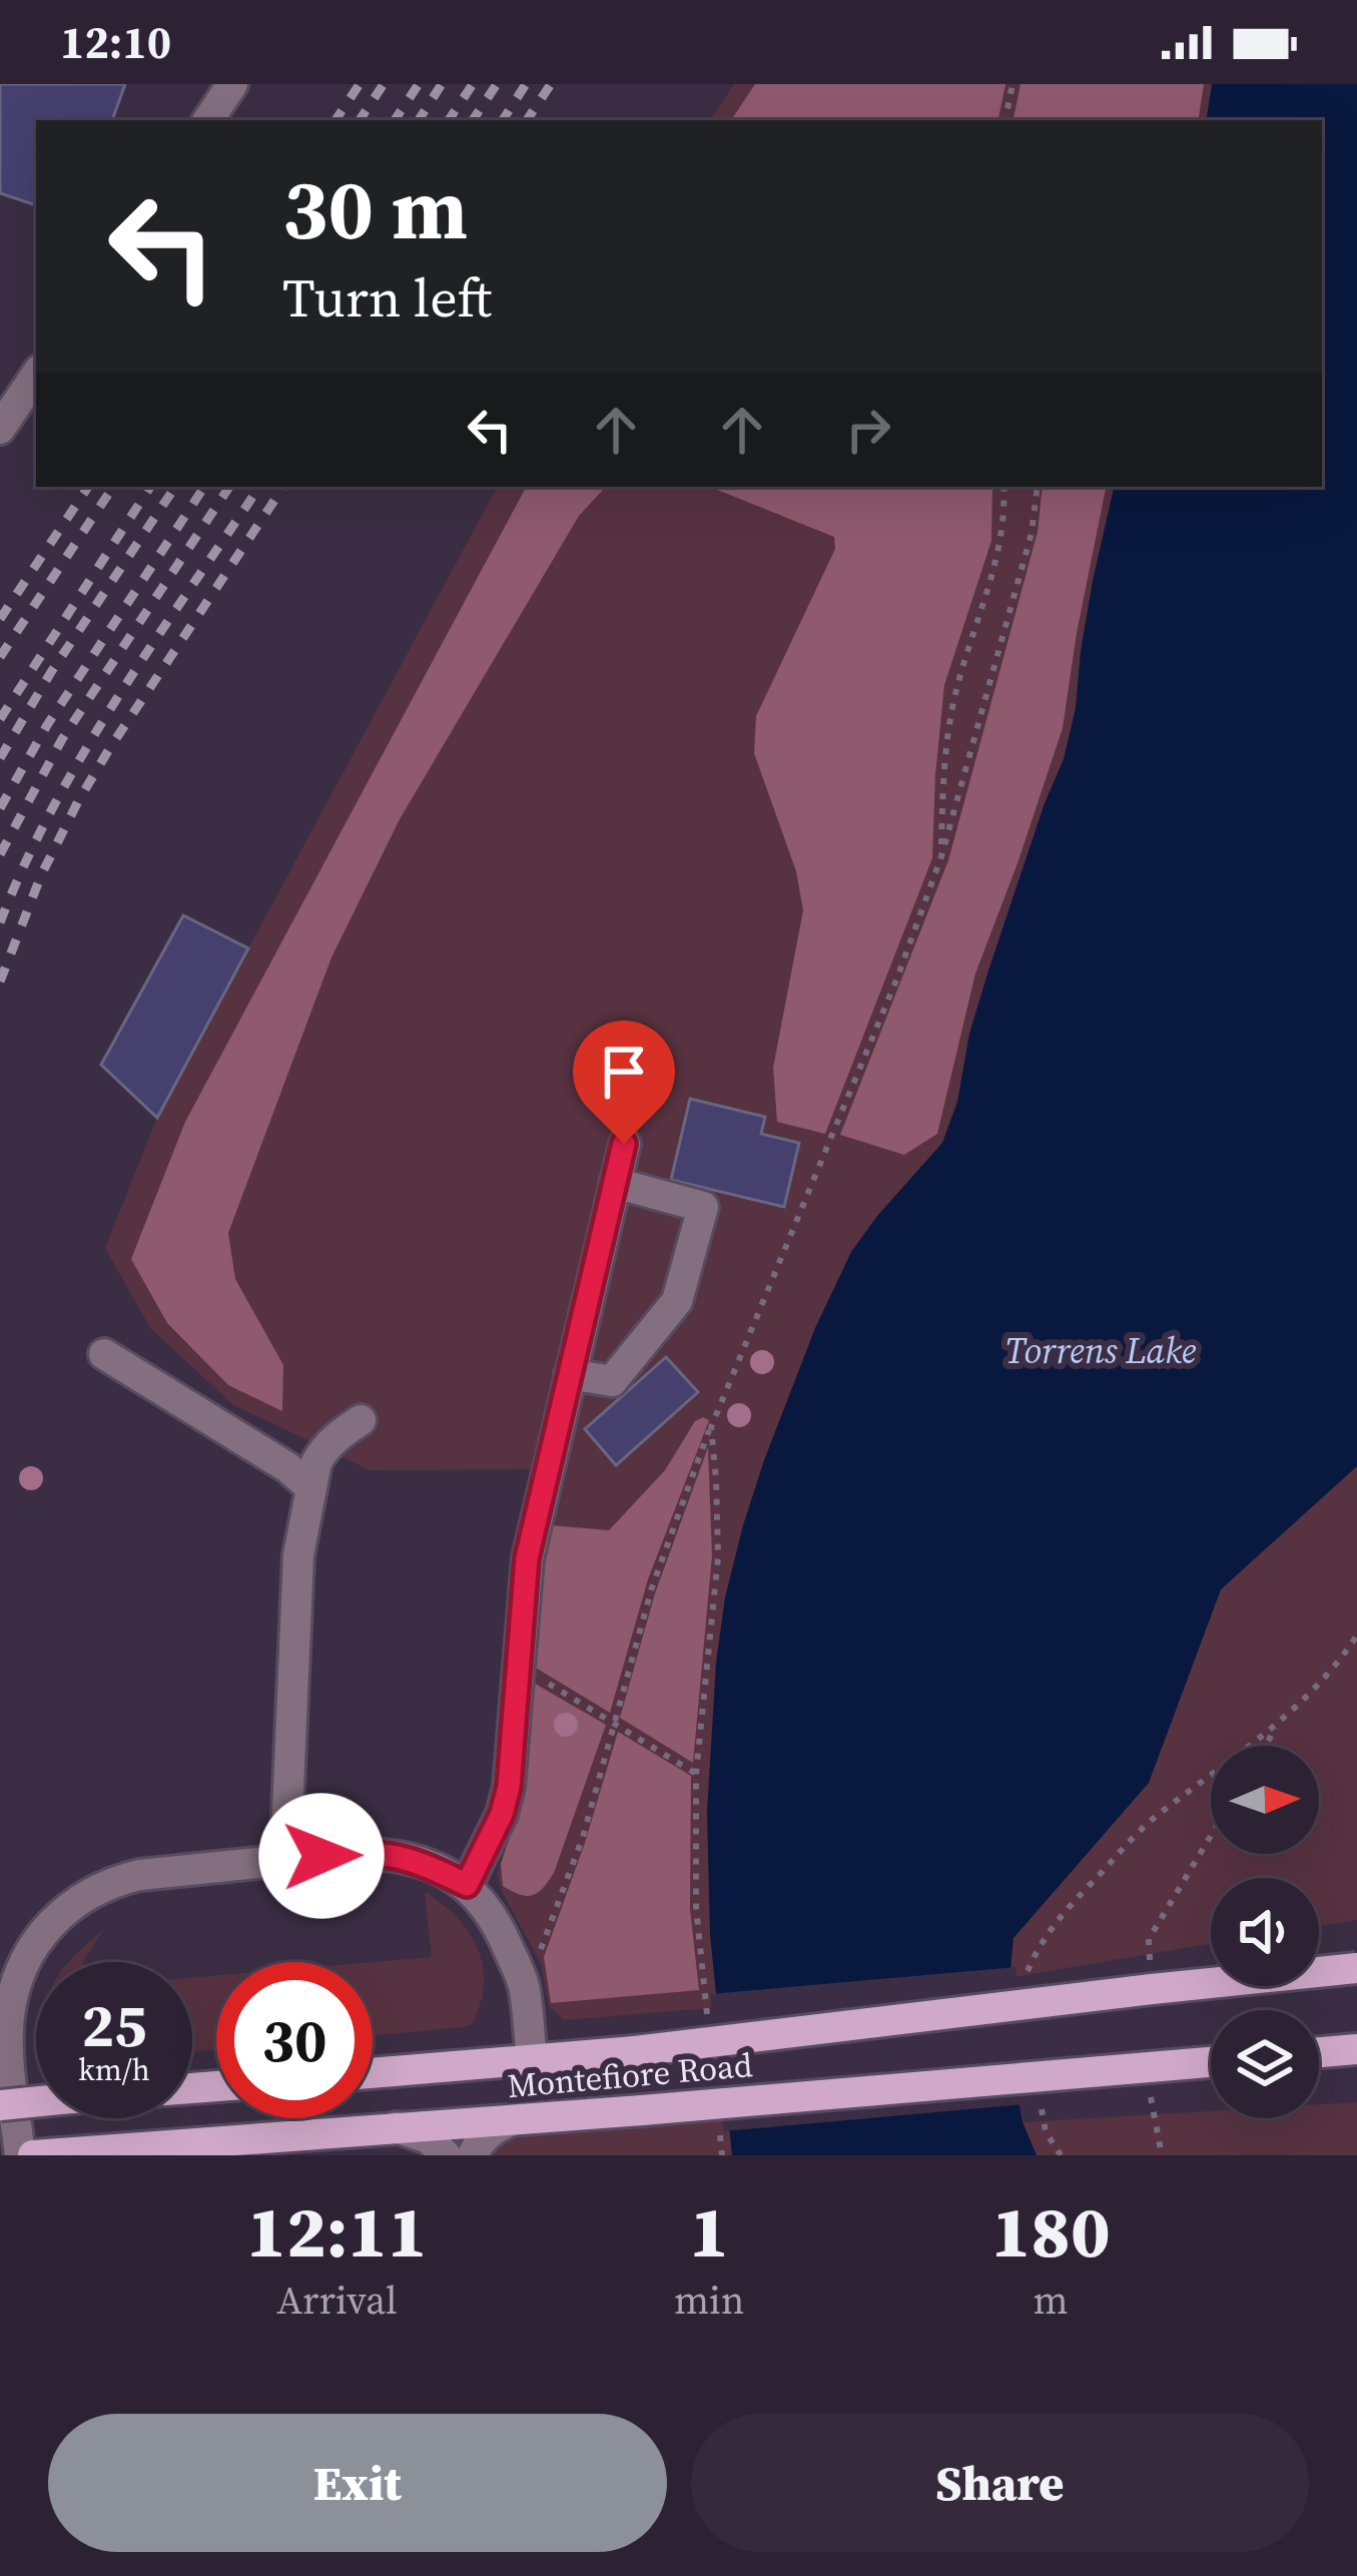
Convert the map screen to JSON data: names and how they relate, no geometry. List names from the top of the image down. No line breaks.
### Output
{"streets":{"main road":["Montefiore Road"]},"water":["Torrens Lake"],"north":"right","page":{"status":"12:10","turn":["30 m","Turn left"],"speed":"25 km/h","limit":"30","eta":["12:11","Arrival","1","min","180","m"],"buttons":["Exit","Share"]}}
